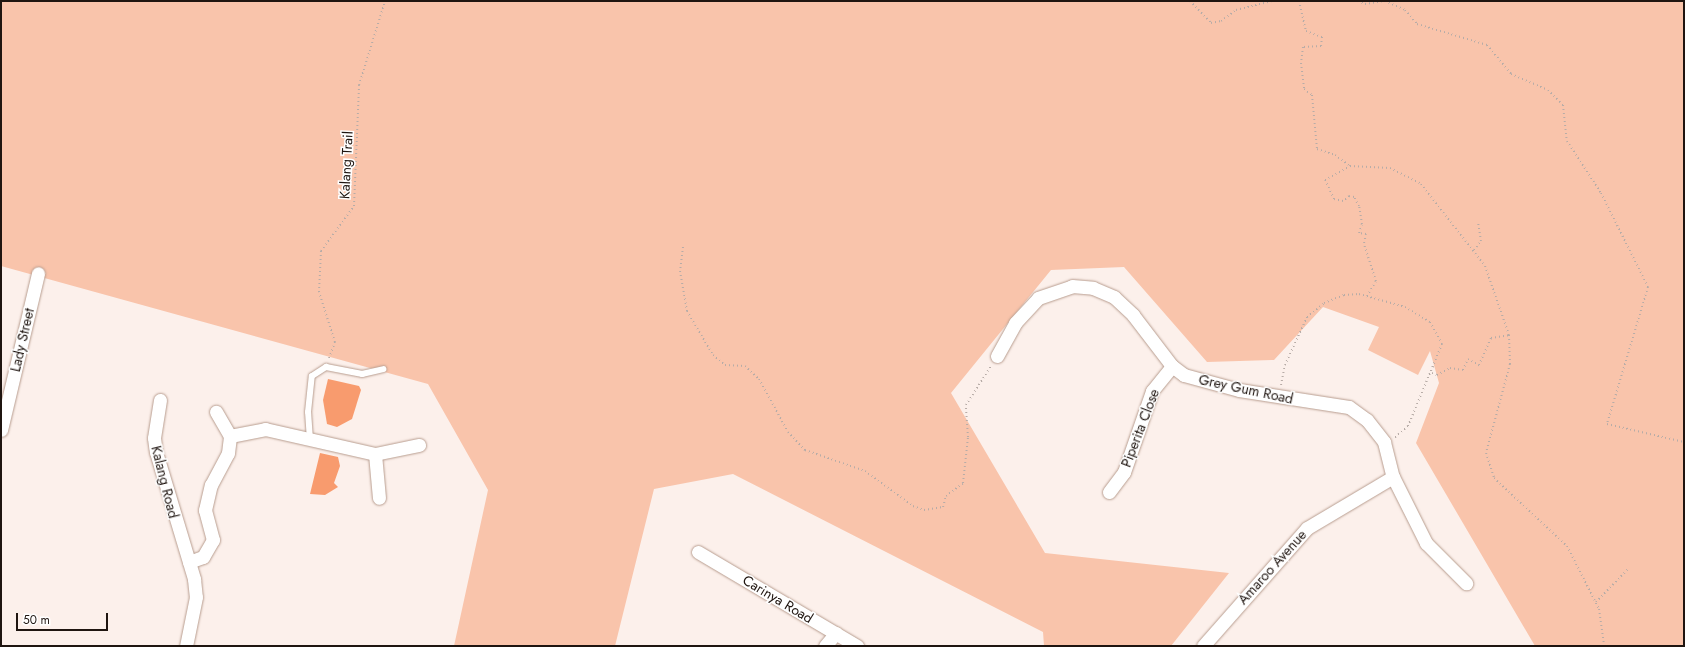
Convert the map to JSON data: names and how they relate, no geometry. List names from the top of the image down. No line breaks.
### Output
{"streets":{"street":["Lady Street","Grey Gum Road","Piperita Close","Kalang Road","Amaroo Avenue","Carinya Road"],"path":["Kalang Trail"]},"crossings":[["Grey Gum Road","Piperita Close"],["Grey Gum Road","Amaroo Avenue"]],"scale_bar":"50 m"}
